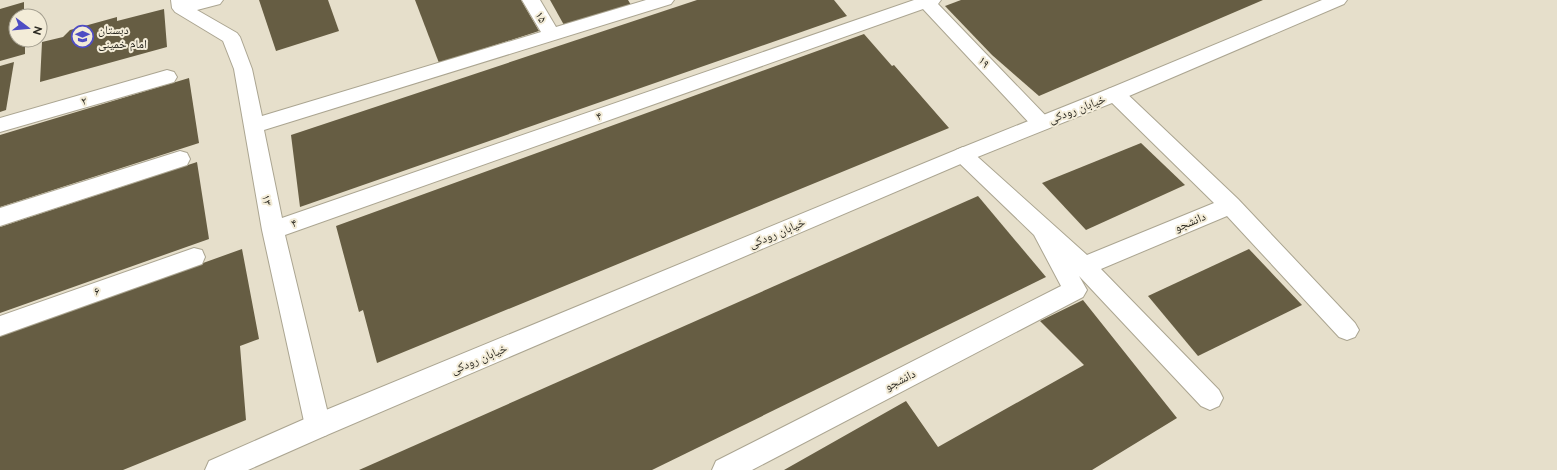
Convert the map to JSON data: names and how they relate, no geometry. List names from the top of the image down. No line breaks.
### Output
{"streets":{"street":["۱۵","۱۹","۲","خیابان رودکی","۴","۱۳","دانشجو","۶"]},"crossings":[["۱۹","خیابان رودکی"],["۱۹","۴"],["خیابان رودکی","۱۳"],["۴","۱۳"]],"places":{"school or university":["دبستان امام خمینی"]},"north":"right"}
